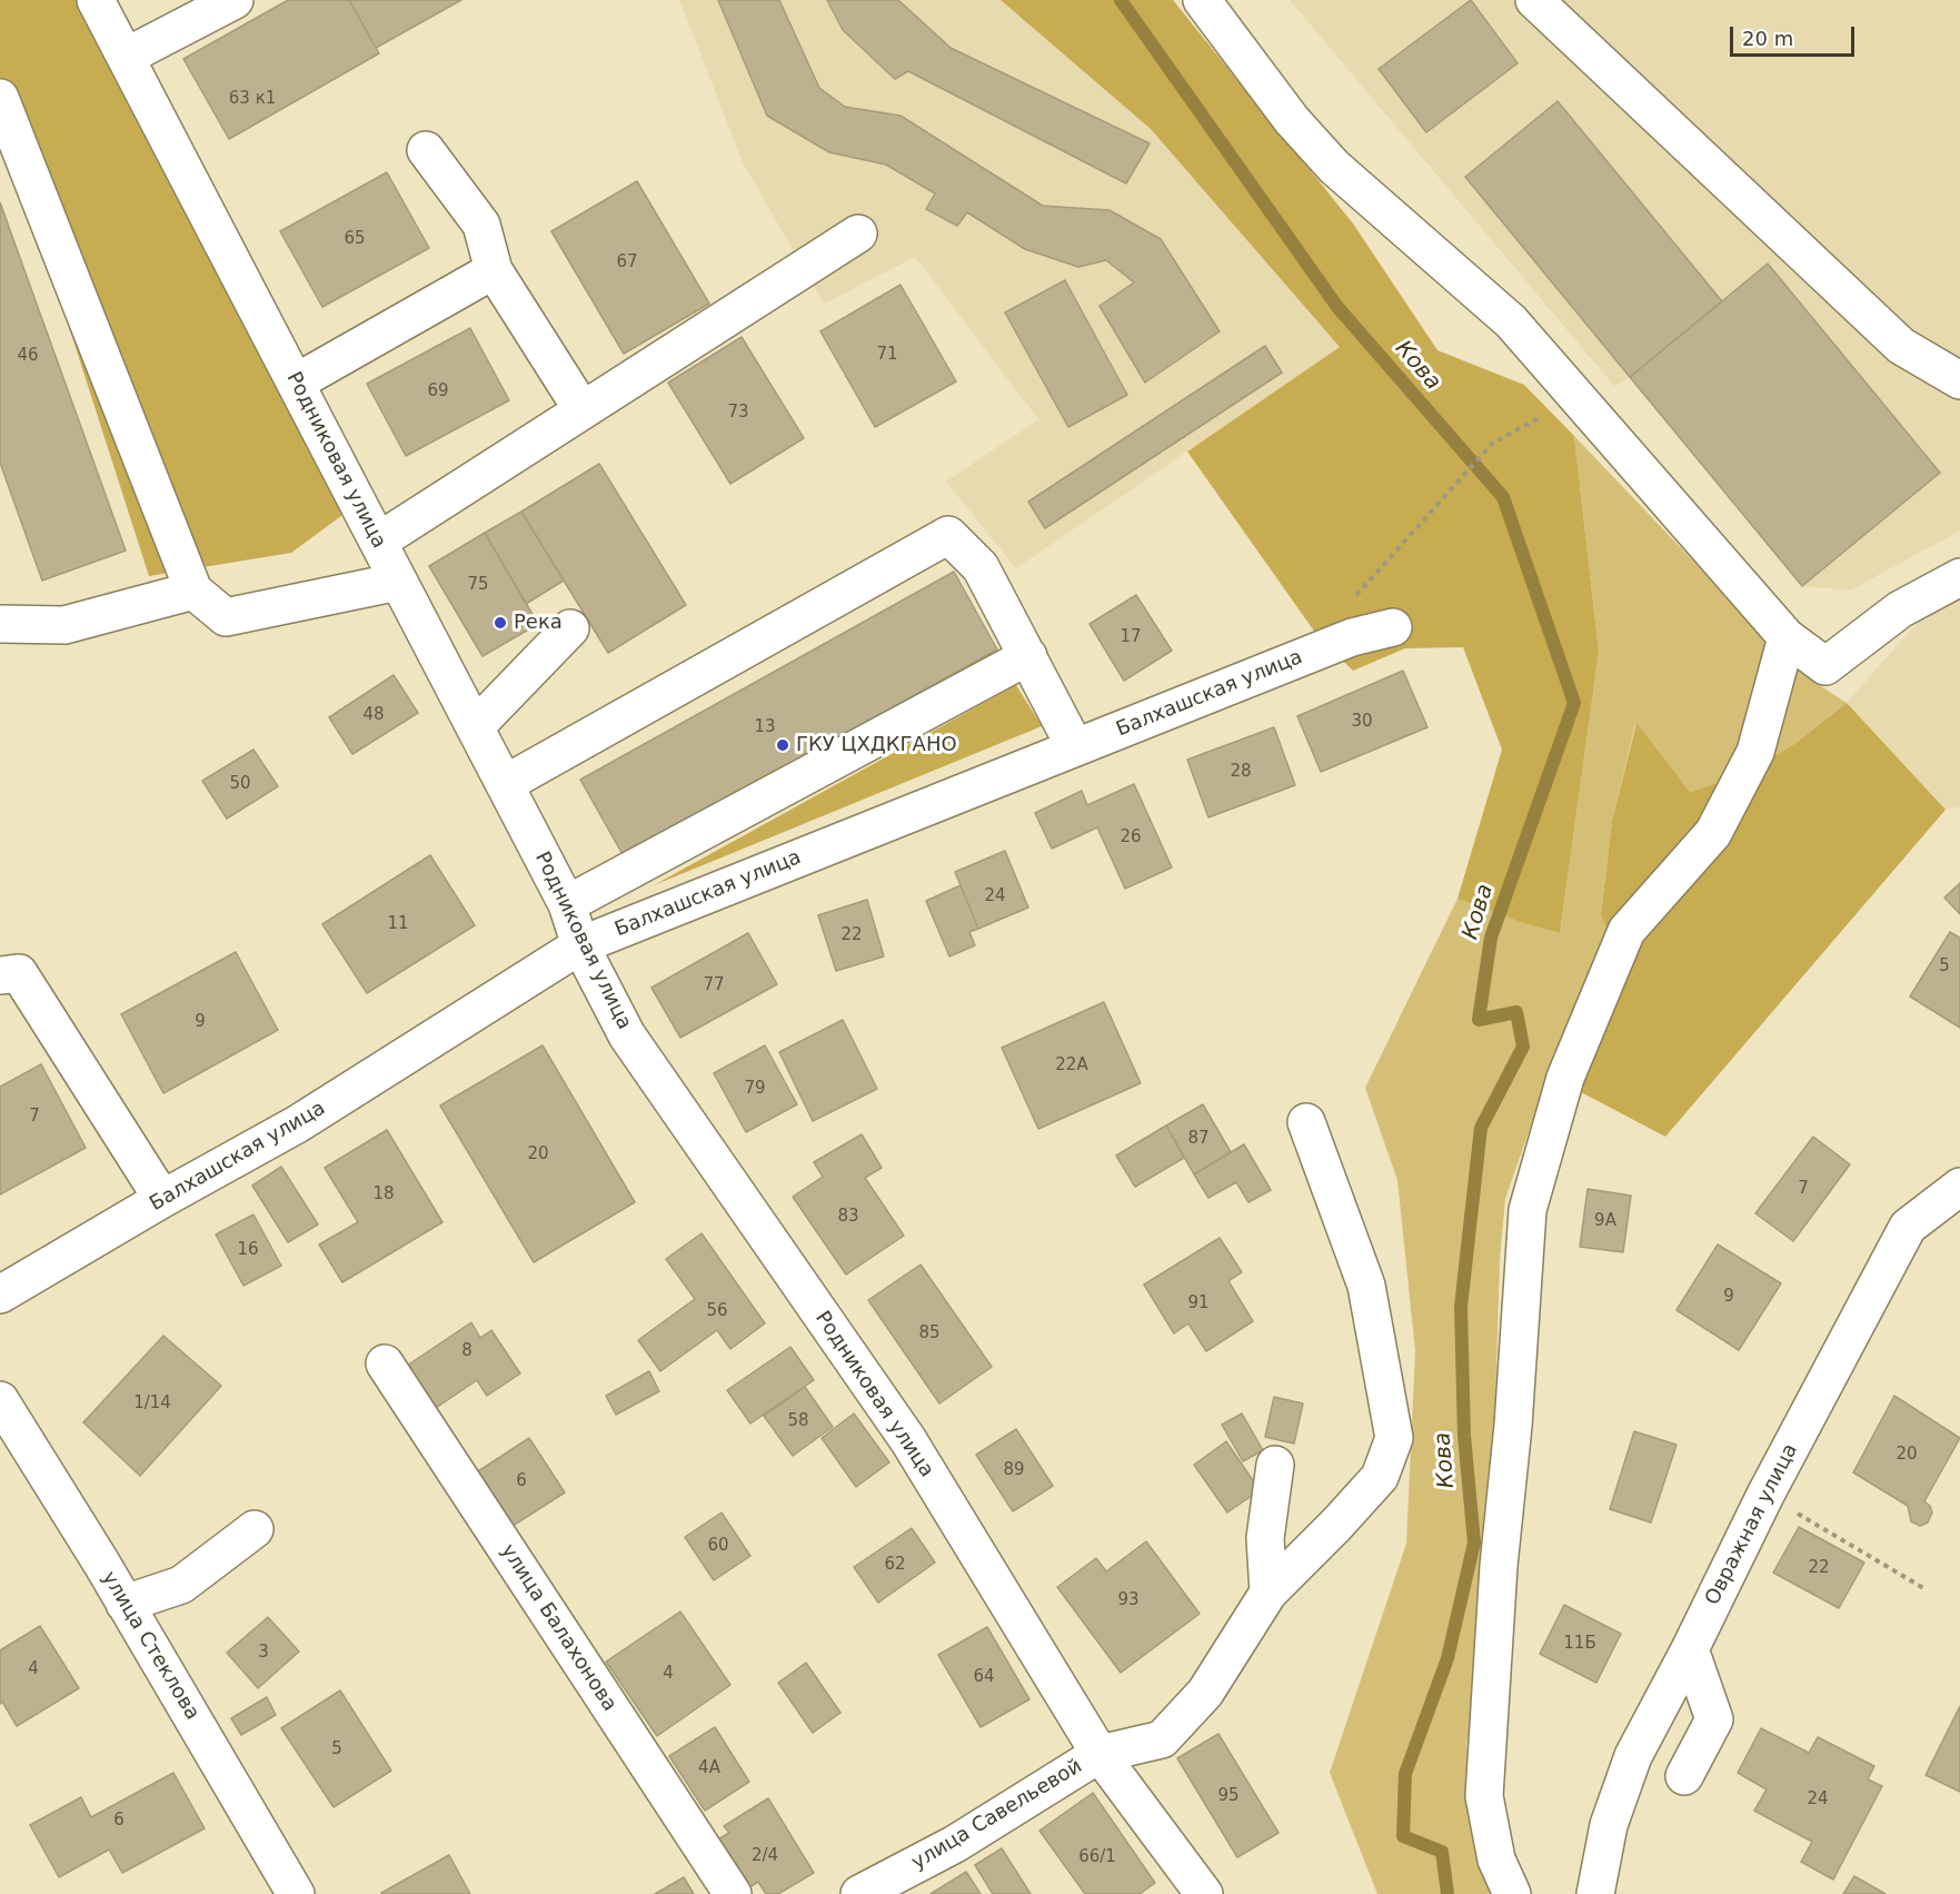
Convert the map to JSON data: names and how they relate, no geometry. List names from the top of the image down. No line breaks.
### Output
{"streets":{"street":["Родниковая улица","Балхашская улица","Овражная улица","улица Балахонова","улица Стеклова","улица Савельевой"]},"crossings":[["Родниковая улица","Балхашская улица"],["Родниковая улица","улица Савельевой"]],"water":["Кова"],"places":["Река","ГКУ ЦХДКГАНО"],"house_numbers":["63 к1","65","67","71","46","69","73","75","17","48","30","13","28","50","26","24","11","22","5","77","9","22А","79","7","87","20","7","18","83","9А","16","9","91","56","85","8","1/14","58","20","89","6","60","62","22","93","11Б","3","4","4","64","5","4А","95","24","6","2/4","66/1"],"scale_bar":"20 m"}
